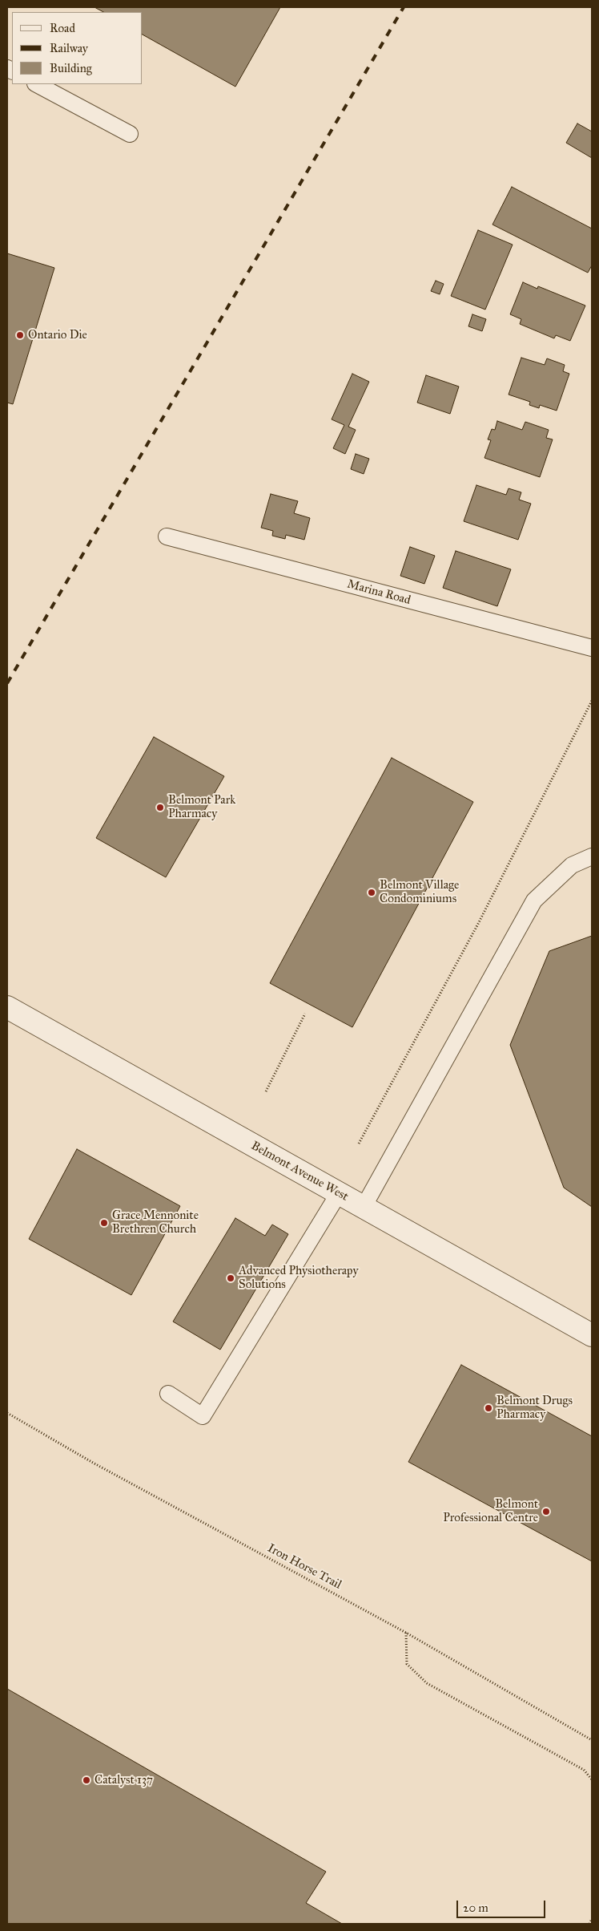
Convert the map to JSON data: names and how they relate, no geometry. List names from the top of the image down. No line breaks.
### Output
{"streets":{"street":["Belmont Avenue West"],"lane":["Marina Road"],"path":["Iron Horse Trail"]},"places":["Ontario Die","Belmont Park Pharmacy","Belmont Village Condominiums","Grace Mennonite Brethren Church","Advanced Physiotherapy Solutions","Belmont Drugs Pharmacy","Belmont Professional Centre","Catalyst 137"],"legend":["Road","Railway","Building"],"scale_bar":"20 m"}
